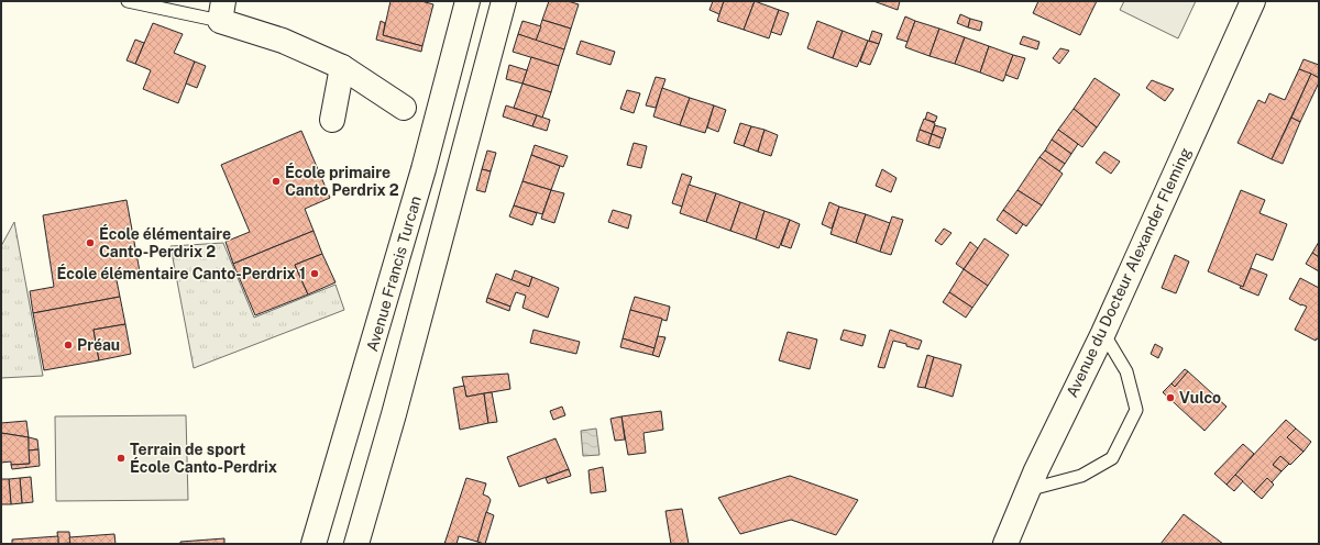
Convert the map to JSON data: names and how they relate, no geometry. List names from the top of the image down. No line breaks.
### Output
{"streets":{"main road":["Avenue du Docteur Alexander Fleming","Avenue Francis Turcan"]},"places":["École primaire Canto Perdrix 2","École élémentaire Canto-Perdrix 2","École élémentaire Canto-Perdrix 1","Préau","Vulco","Terrain de sport École Canto-Perdrix"]}
